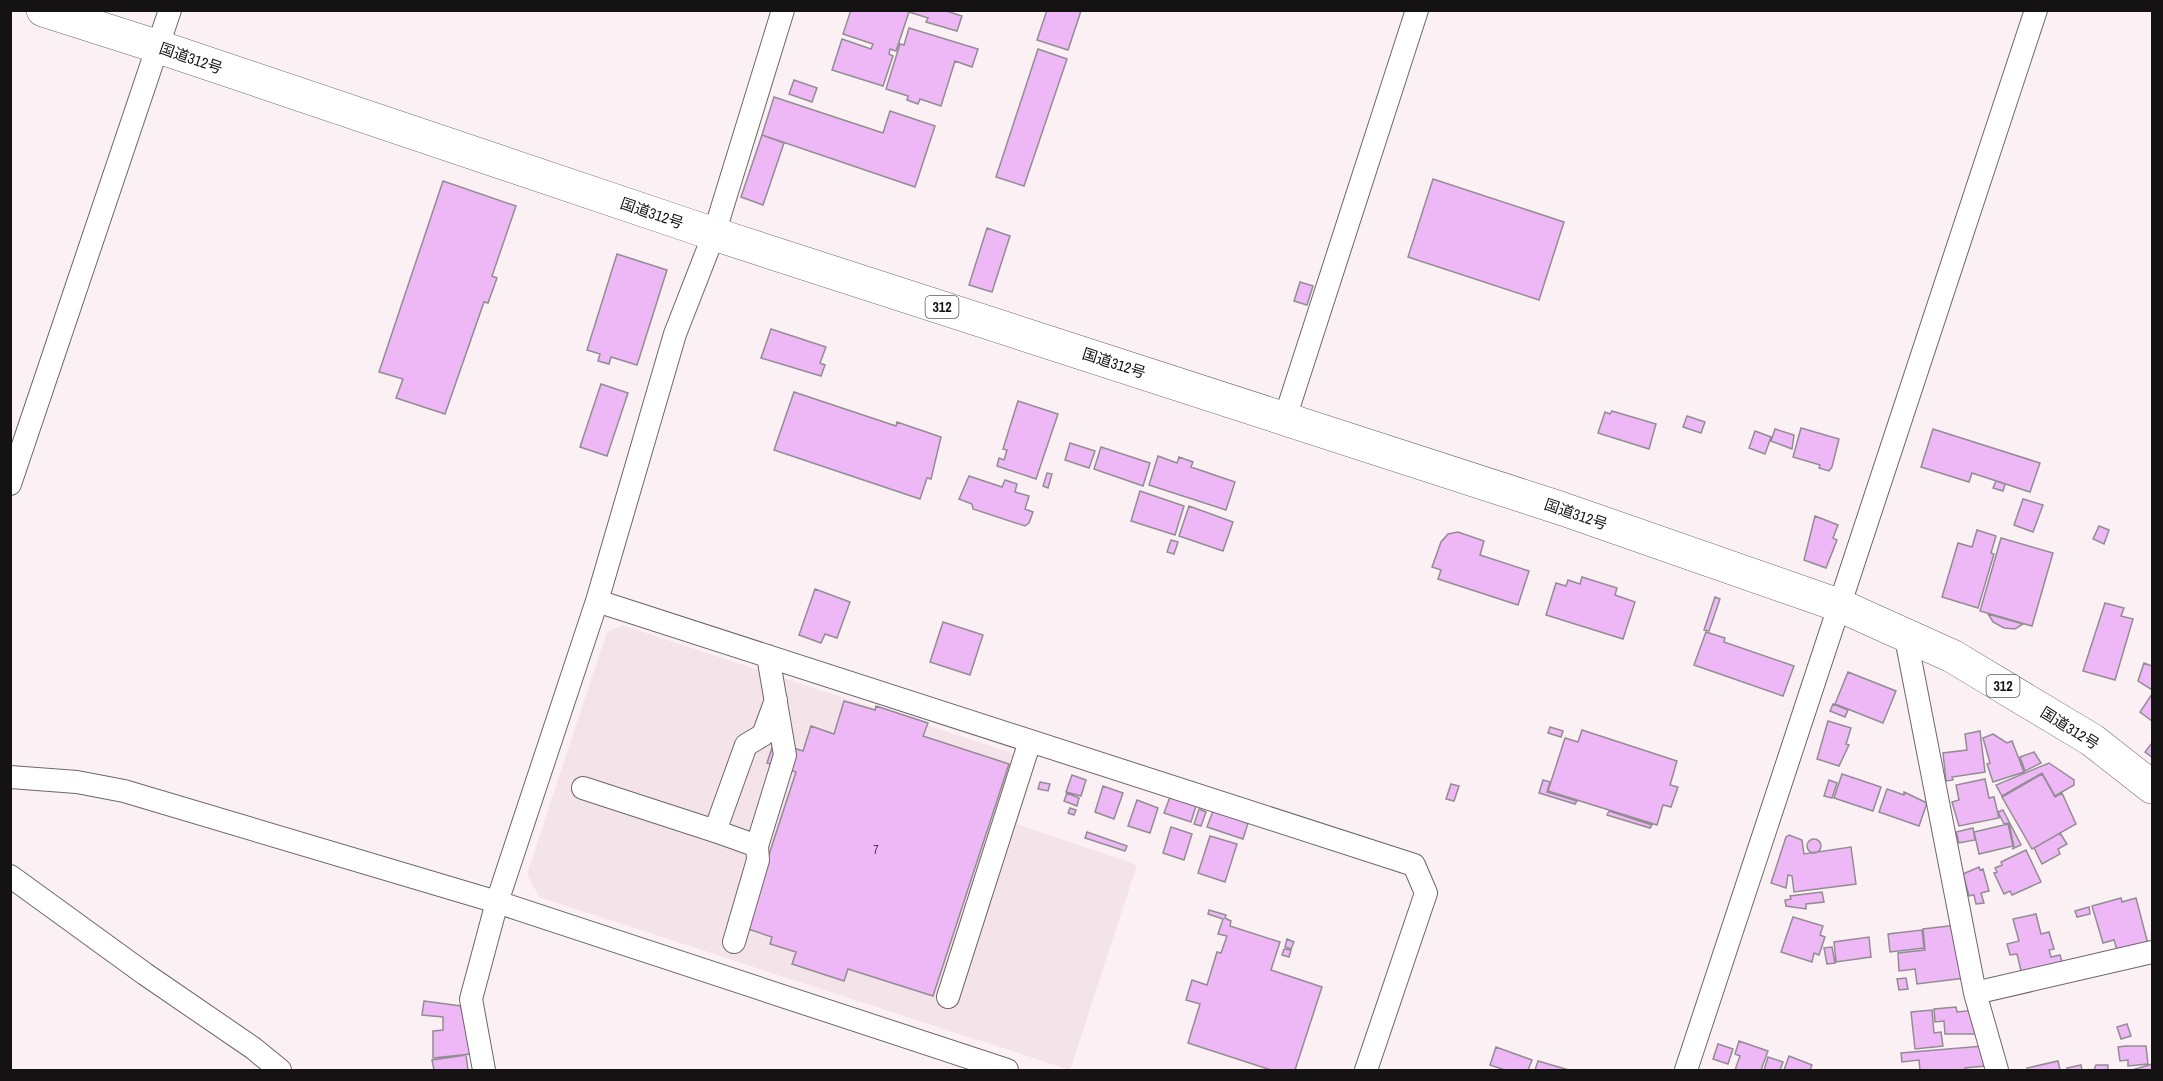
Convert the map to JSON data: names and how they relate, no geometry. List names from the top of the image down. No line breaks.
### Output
{"streets":{"highway":["国道312号","312"]},"house_numbers":["7"]}
